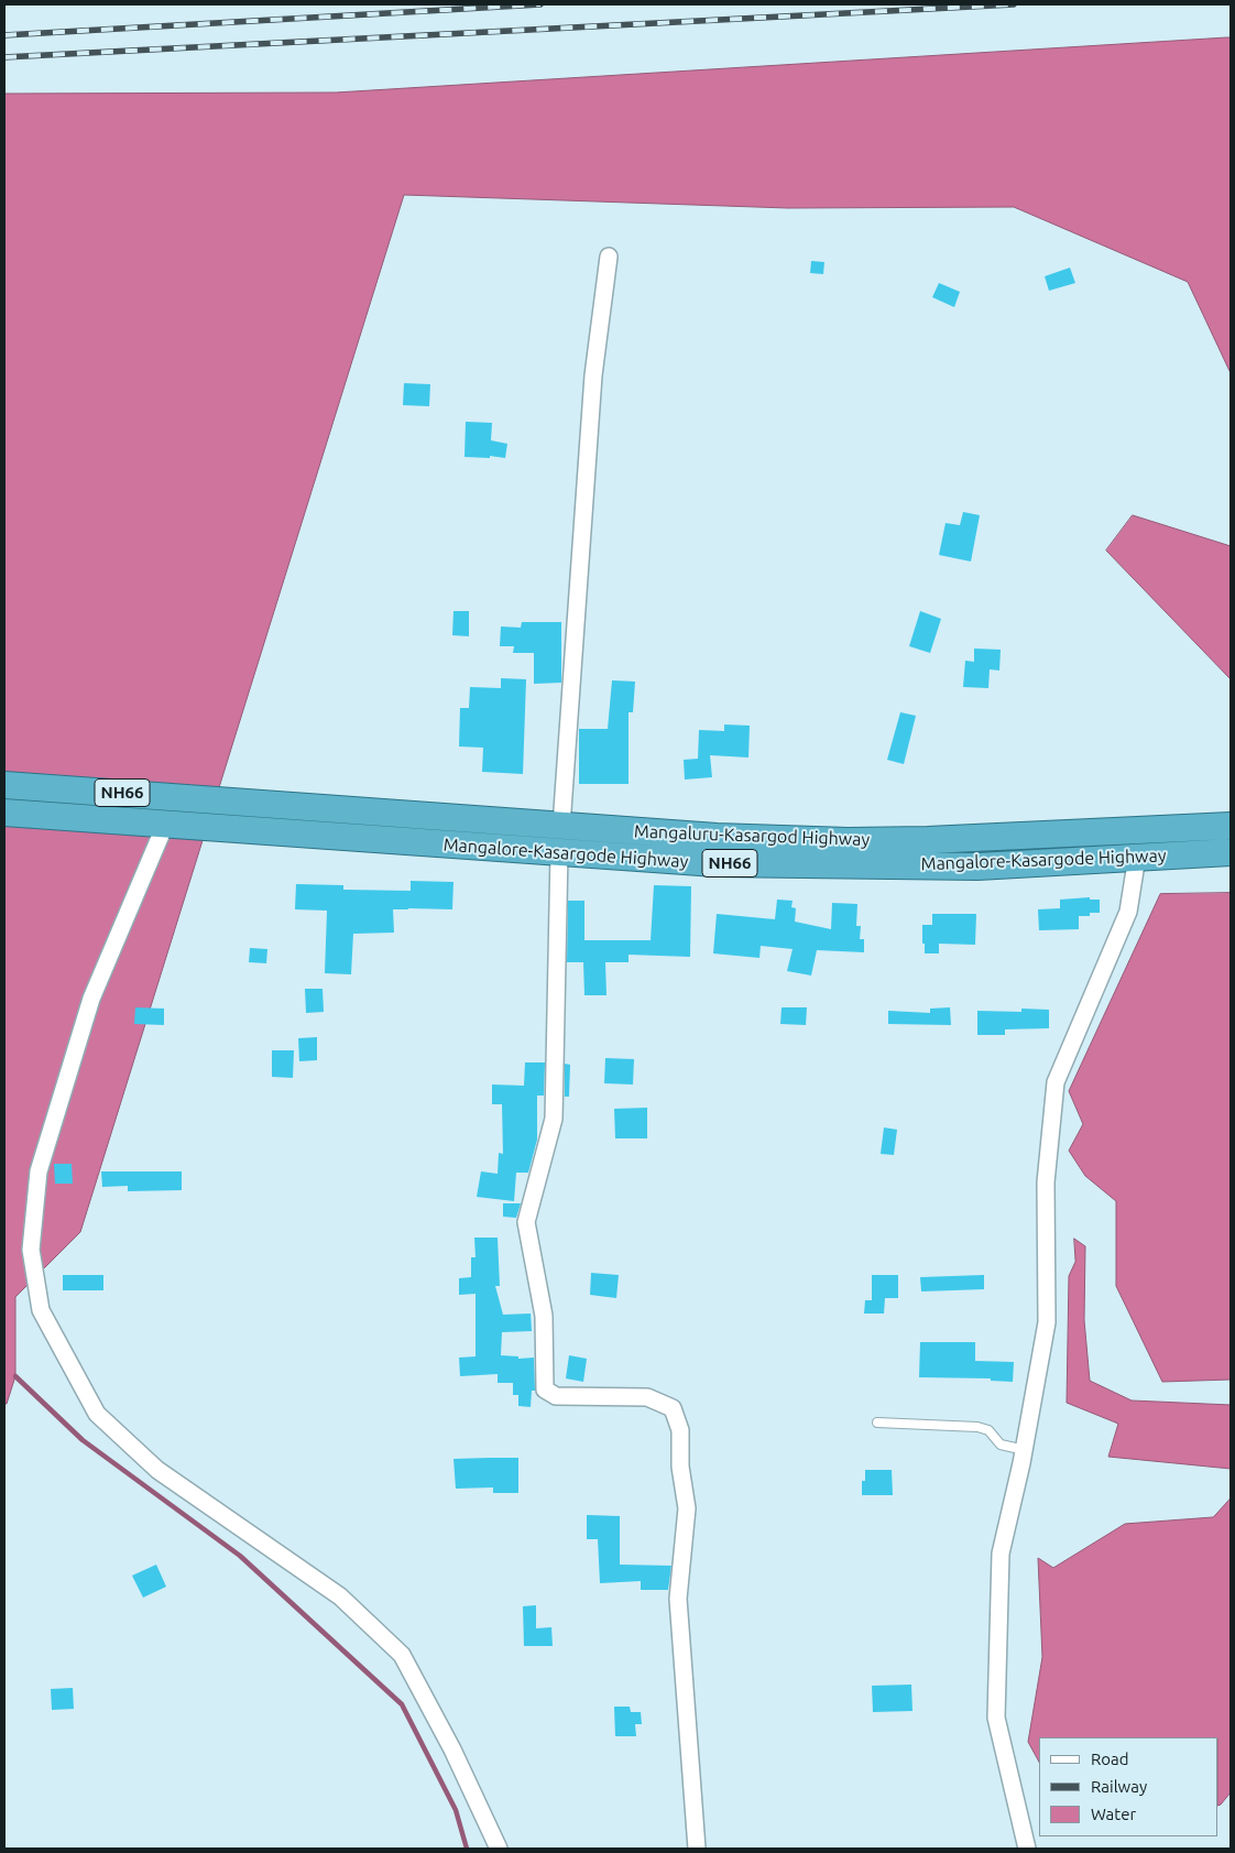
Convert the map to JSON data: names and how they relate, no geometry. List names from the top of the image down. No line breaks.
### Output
{"streets":{"highway":["NH66","Mangaluru-Kasargod Highway","Mangalore-Kasargode Highway"]},"crossings":[["NH66","Mangalore-Kasargode Highway"]],"legend":["Road","Railway","Water"]}
